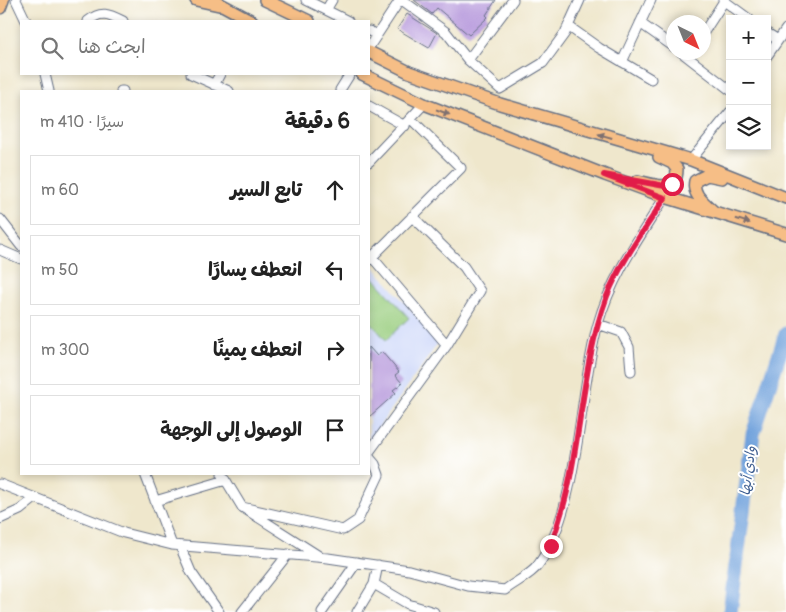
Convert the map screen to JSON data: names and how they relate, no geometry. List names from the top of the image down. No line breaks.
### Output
{"water":["وادي أبها"],"north":"bottom right","page":{"map_buttons":["+","−"],"search":"ابحث هنا","heading":["6 دقيقة","سيرًا · 410 m"],"list":[["تابع السير","60 m"],["انعطف يسارًا","50 m"],["انعطف يمينًا","300 m"],"الوصول إلى الوجهة"]}}
